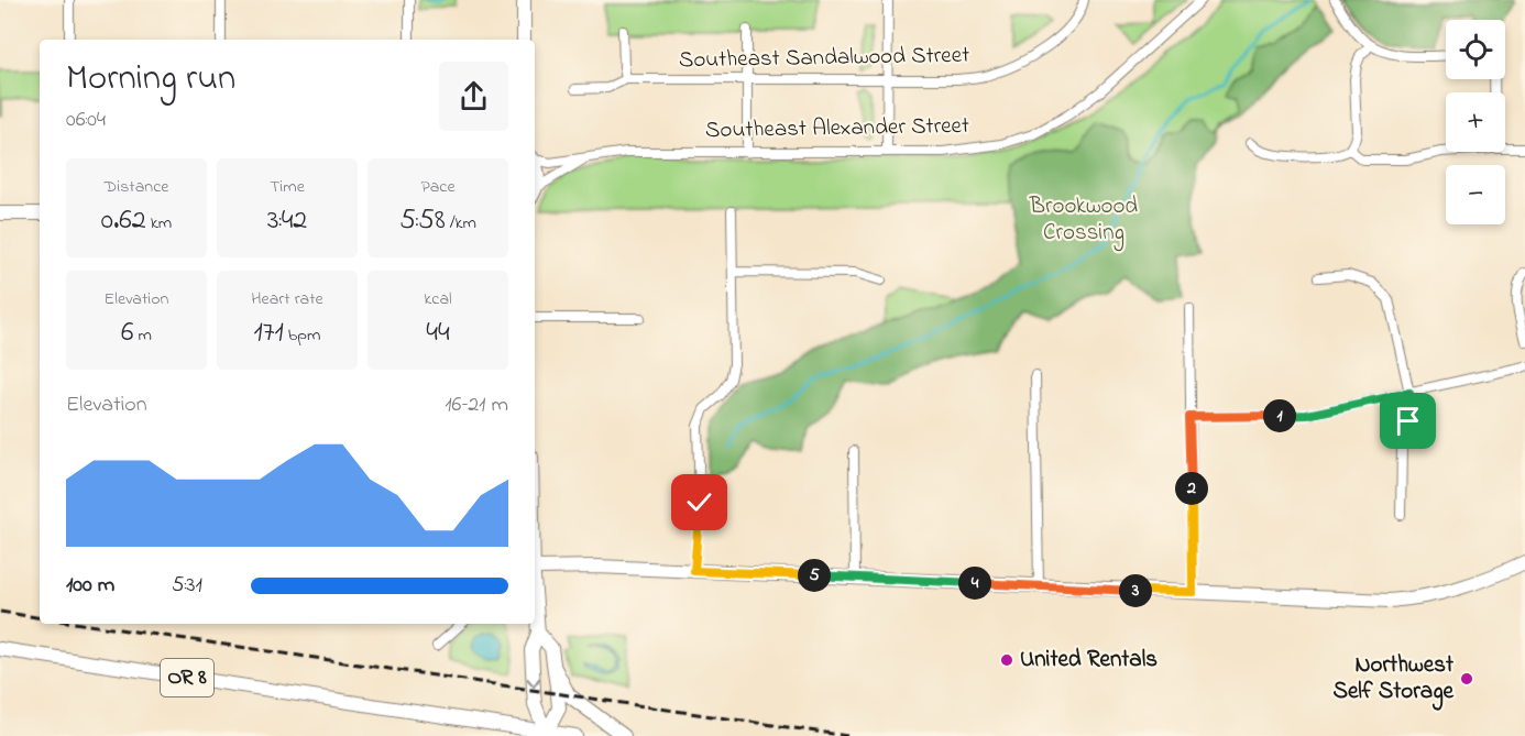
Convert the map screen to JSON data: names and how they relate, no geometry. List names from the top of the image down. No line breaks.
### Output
{"streets":{"main road":["OR 8"],"street":["Southeast Sandalwood Street","Southeast Alexander Street"]},"parks":["Brookwood Crossing"],"places":["United Rentals","Northwest Self Storage"],"page":{"map_buttons":["+","−"],"heading":["Morning run","06:04"],"stats":[["Distance","0.62 km"],["Time","3:42"],["Pace","5:58 /km"],["Elevation","6 m"],["Heart rate","171 bpm"],["kcal","44"]],"chart":["Elevation","16–21 m"],"pins":["1","2","5","4","3"],"list":[{"name":"100 m","note":"5:31"}]}}
